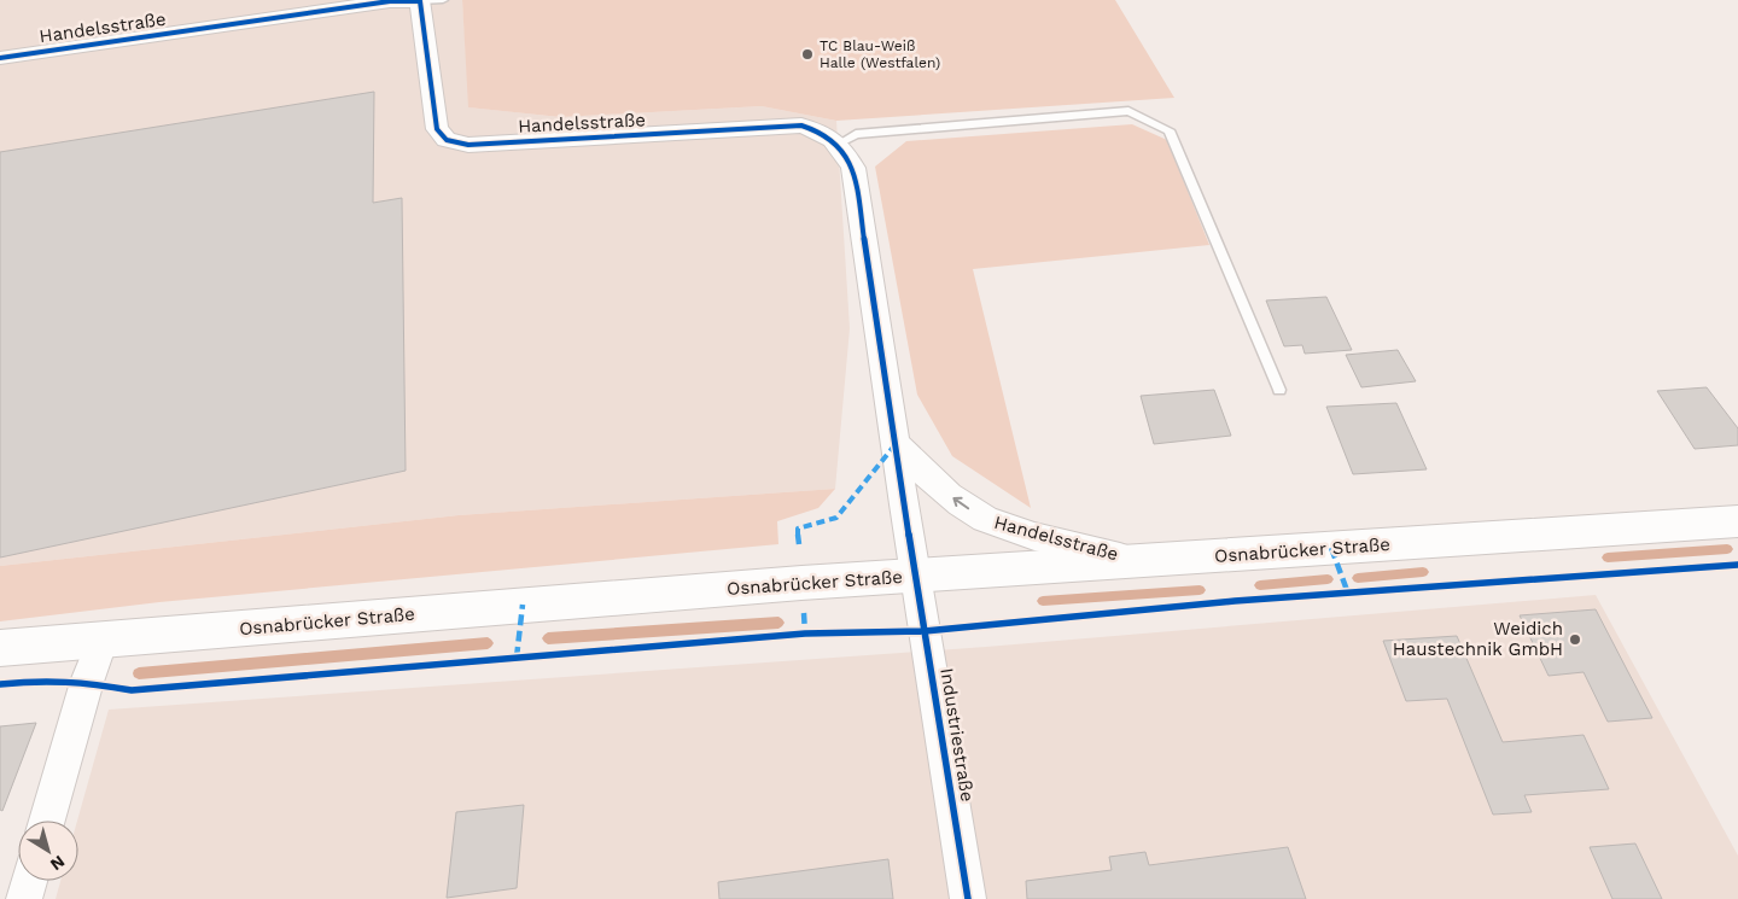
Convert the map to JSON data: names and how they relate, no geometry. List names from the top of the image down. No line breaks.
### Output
{"streets":{"main road":["Osnabrücker Straße"],"street":["Handelsstraße","Industriestraße"]},"crossings":[["Handelsstraße","Osnabrücker Straße"],["Osnabrücker Straße","Industriestraße"]],"places":["TC Blau-Weiß Halle (Westfalen)","Weidich Haustechnik GmbH"],"north":"bottom right"}
